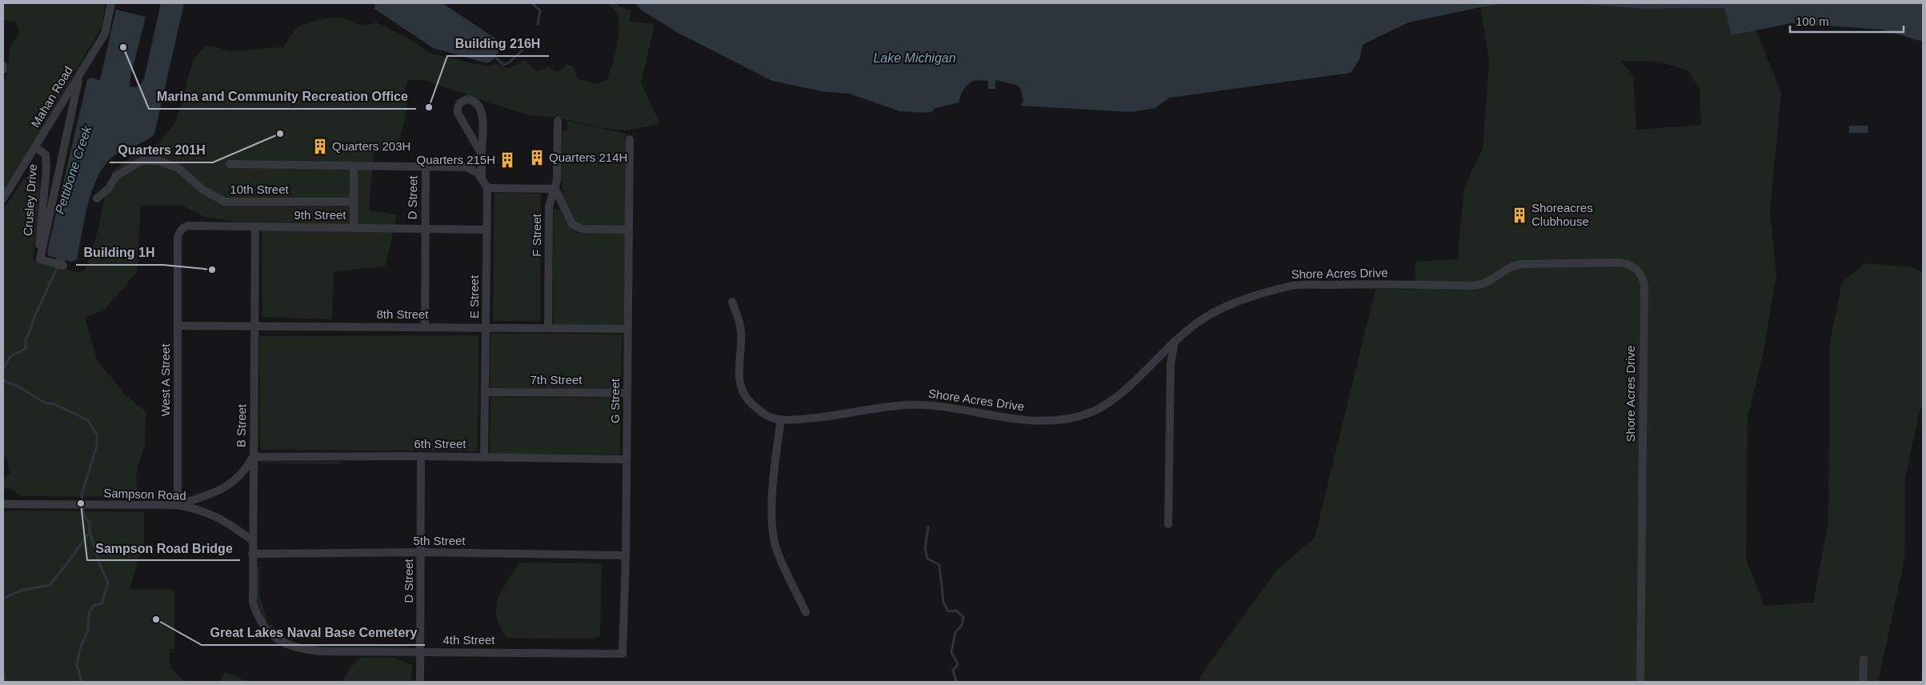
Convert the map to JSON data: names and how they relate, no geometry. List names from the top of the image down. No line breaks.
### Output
{"streets":{"street":["Mahan Road","10th Street","D Street","Crusley Drive","9th Street","F Street","Shore Acres Drive","E Street","8th Street","West A Street","7th Street","G Street","B Street","6th Street","Sampson Road","5th Street","4th Street"]},"crossings":[["Mahan Road","Crusley Drive"],["D Street","9th Street"],["D Street","8th Street"],["D Street","6th Street"],["D Street","5th Street"],["D Street","4th Street"],["9th Street","E Street"],["9th Street","West A Street"],["9th Street","B Street"],["F Street","8th Street"],["E Street","8th Street"],["E Street","7th Street"],["E Street","6th Street"],["8th Street","West A Street"],["8th Street","G Street"],["8th Street","B Street"],["West A Street","Sampson Road"],["7th Street","G Street"],["G Street","6th Street"],["G Street","5th Street"],["G Street","4th Street"],["B Street","6th Street"],["B Street","Sampson Road"],["B Street","5th Street"],["B Street","4th Street"]],"water":["Lake Michigan","Pettibone Creek"],"places":{"other":["Marina and Community Recreation Office","Building 216H","Quarters 201H","Building 1H","Sampson Road Bridge","Great Lakes Naval Base Cemetery"],"building":["Quarters 203H","Quarters 214H","Quarters 215H","Shoreacres Clubhouse"]},"scale_bar":"100 m"}
